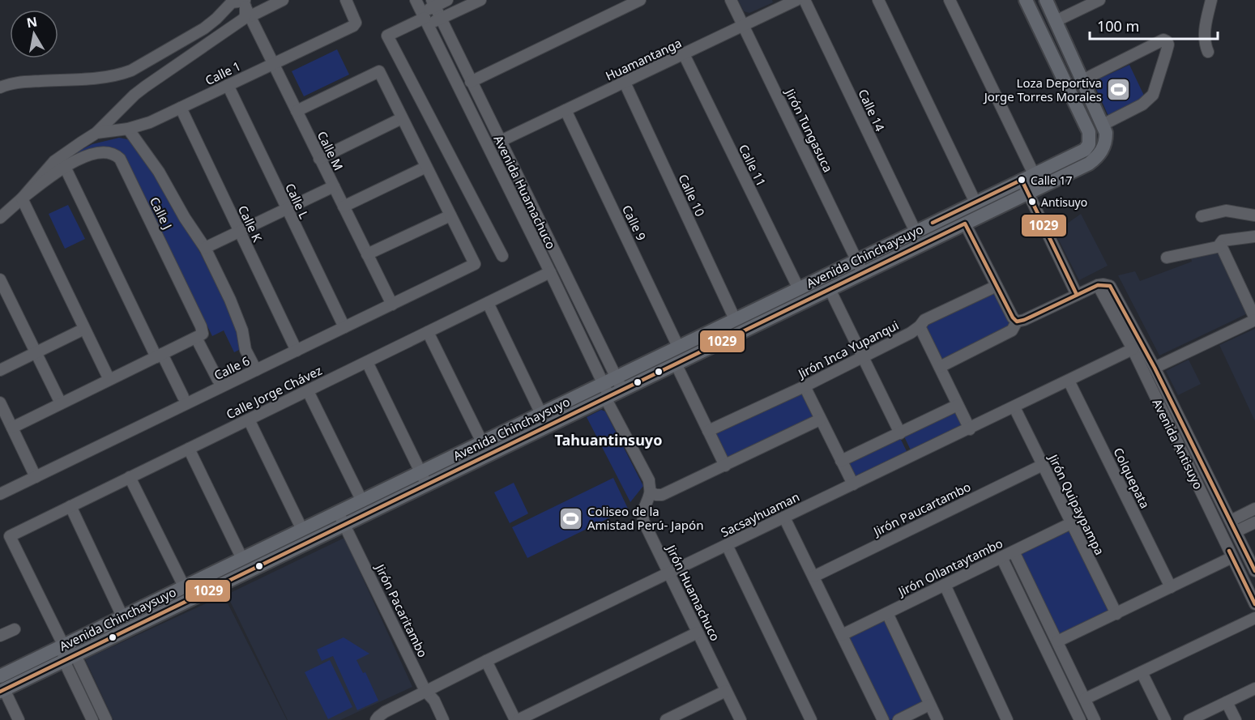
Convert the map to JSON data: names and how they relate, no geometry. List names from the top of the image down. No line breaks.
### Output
{"streets":{"main road":["Avenida Chinchaysuyo"],"street":["Huamantanga","Calle 1","Calle 14","Jirón Tungasuca","Calle M","Calle 11","Avenida Huamachuco","Calle 10","Calle L","Calle J","Calle 9","Calle K","Jirón Inca Yupanqui","Calle 6","Calle Jorge Chávez","Avenida Antisuyo","Colquepata","Jirón Quipaypampa","Jirón Paucartambo","Sacsayhuaman","Jirón Ollantaytambo","Jirón Huamachuco","Jirón Pacaritambo"]},"crossings":[["Huamantanga","Jirón Tungasuca"],["Huamantanga","Calle 11"],["Huamantanga","Avenida Huamachuco"],["Huamantanga","Calle 10"],["Huamantanga","Calle 9"],["Calle 1","Calle M"],["Calle 1","Calle L"],["Calle 1","Calle K"],["Calle 14","Avenida Chinchaysuyo"],["Jirón Tungasuca","Avenida Chinchaysuyo"],["Calle M","Calle 6"],["Calle 11","Avenida Chinchaysuyo"],["Avenida Huamachuco","Avenida Chinchaysuyo"],["Avenida Huamachuco","Calle Jorge Chávez"],["Calle 10","Avenida Chinchaysuyo"],["Calle L","Calle 6"],["Calle 9","Avenida Chinchaysuyo"],["Calle K","Calle 6"],["Avenida Chinchaysuyo","Calle Jorge Chávez"],["Avenida Chinchaysuyo","Jirón Pacaritambo"],["Avenida Antisuyo","Sacsayhuaman"],["Colquepata","Sacsayhuaman"],["Jirón Quipaypampa","Jirón Paucartambo"],["Jirón Quipaypampa","Sacsayhuaman"],["Jirón Quipaypampa","Jirón Ollantaytambo"],["Sacsayhuaman","Jirón Huamachuco"],["Sacsayhuaman","Jirón Pacaritambo"]],"districts":["Tahuantinsuyo"],"places":{"sports":["Loza Deportiva Jorge Torres Morales","Coliseo de la Amistad Perú- Japón"],"other":["Calle 17","Antisuyo"]},"lines":["transit line 1029"],"scale_bar":"100 m","north":"top"}
